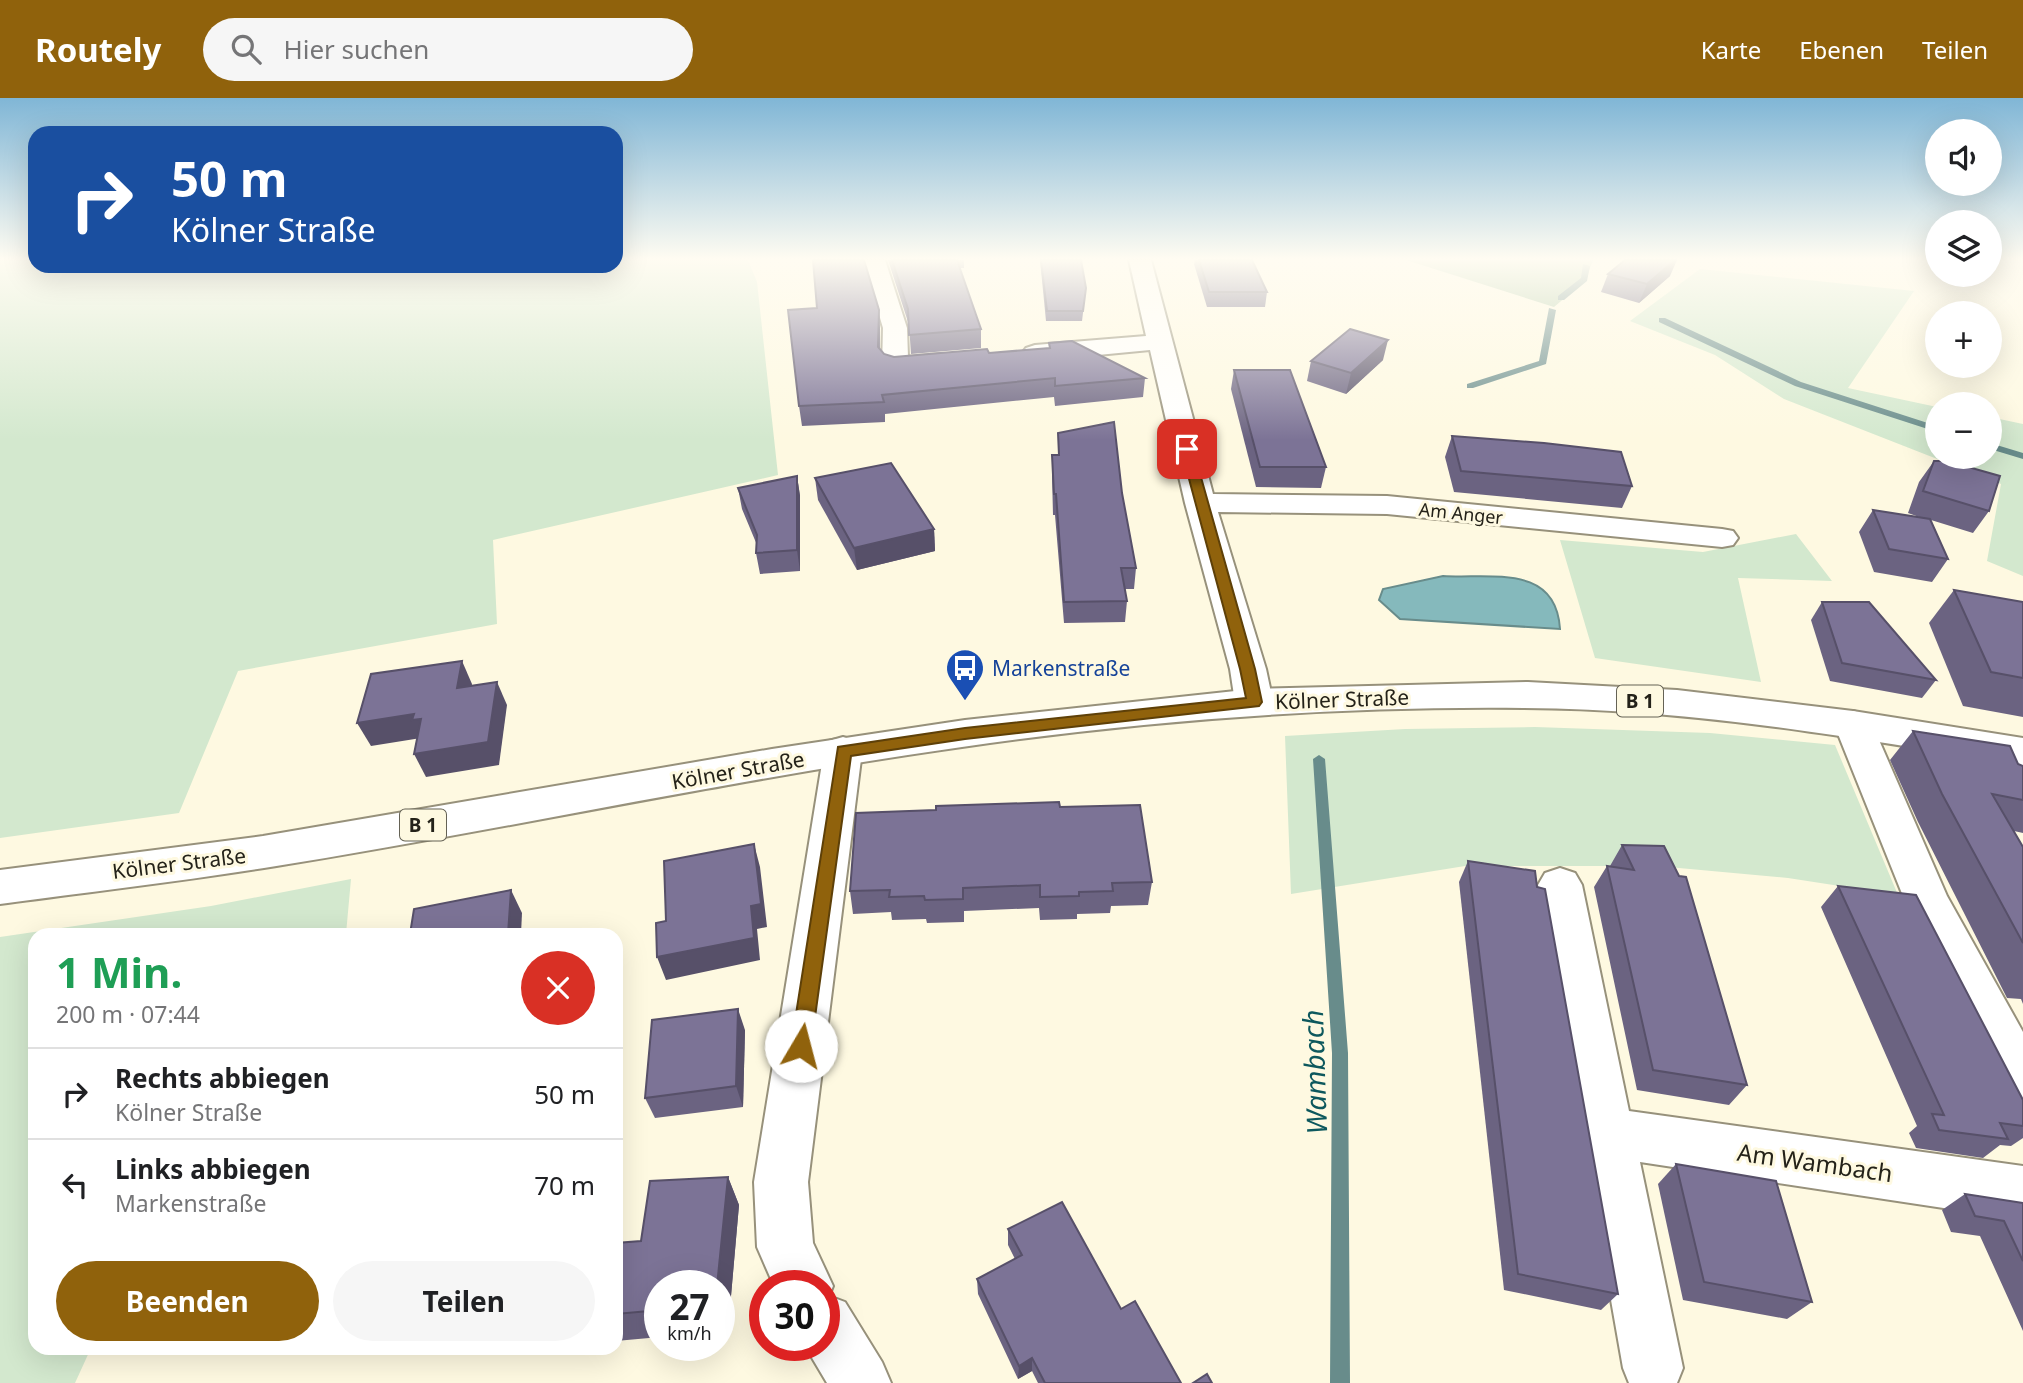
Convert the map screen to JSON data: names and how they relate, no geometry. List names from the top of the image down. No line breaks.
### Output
{"streets":{"street":["Am Anger","Kölner Straße","B 1","Am Wambach"]},"water":["Wambach"],"places":{"bus stop":["Markenstraße"]},"page":{"header":"Routely","search":"Hier suchen","nav":["Karte","Ebenen","Teilen"],"map_buttons":["+","−"],"turn":["50 m","Kölner Straße"],"heading":["1 Min.","200 m · 07:44"],"list":[{"name":"Rechts abbiegen","note":"Kölner Straße","value":"50 m"},{"name":"Links abbiegen","note":"Markenstraße","value":"70 m"}],"buttons":["Beenden","Teilen"],"speed":"27 km/h","limit":"30"}}
